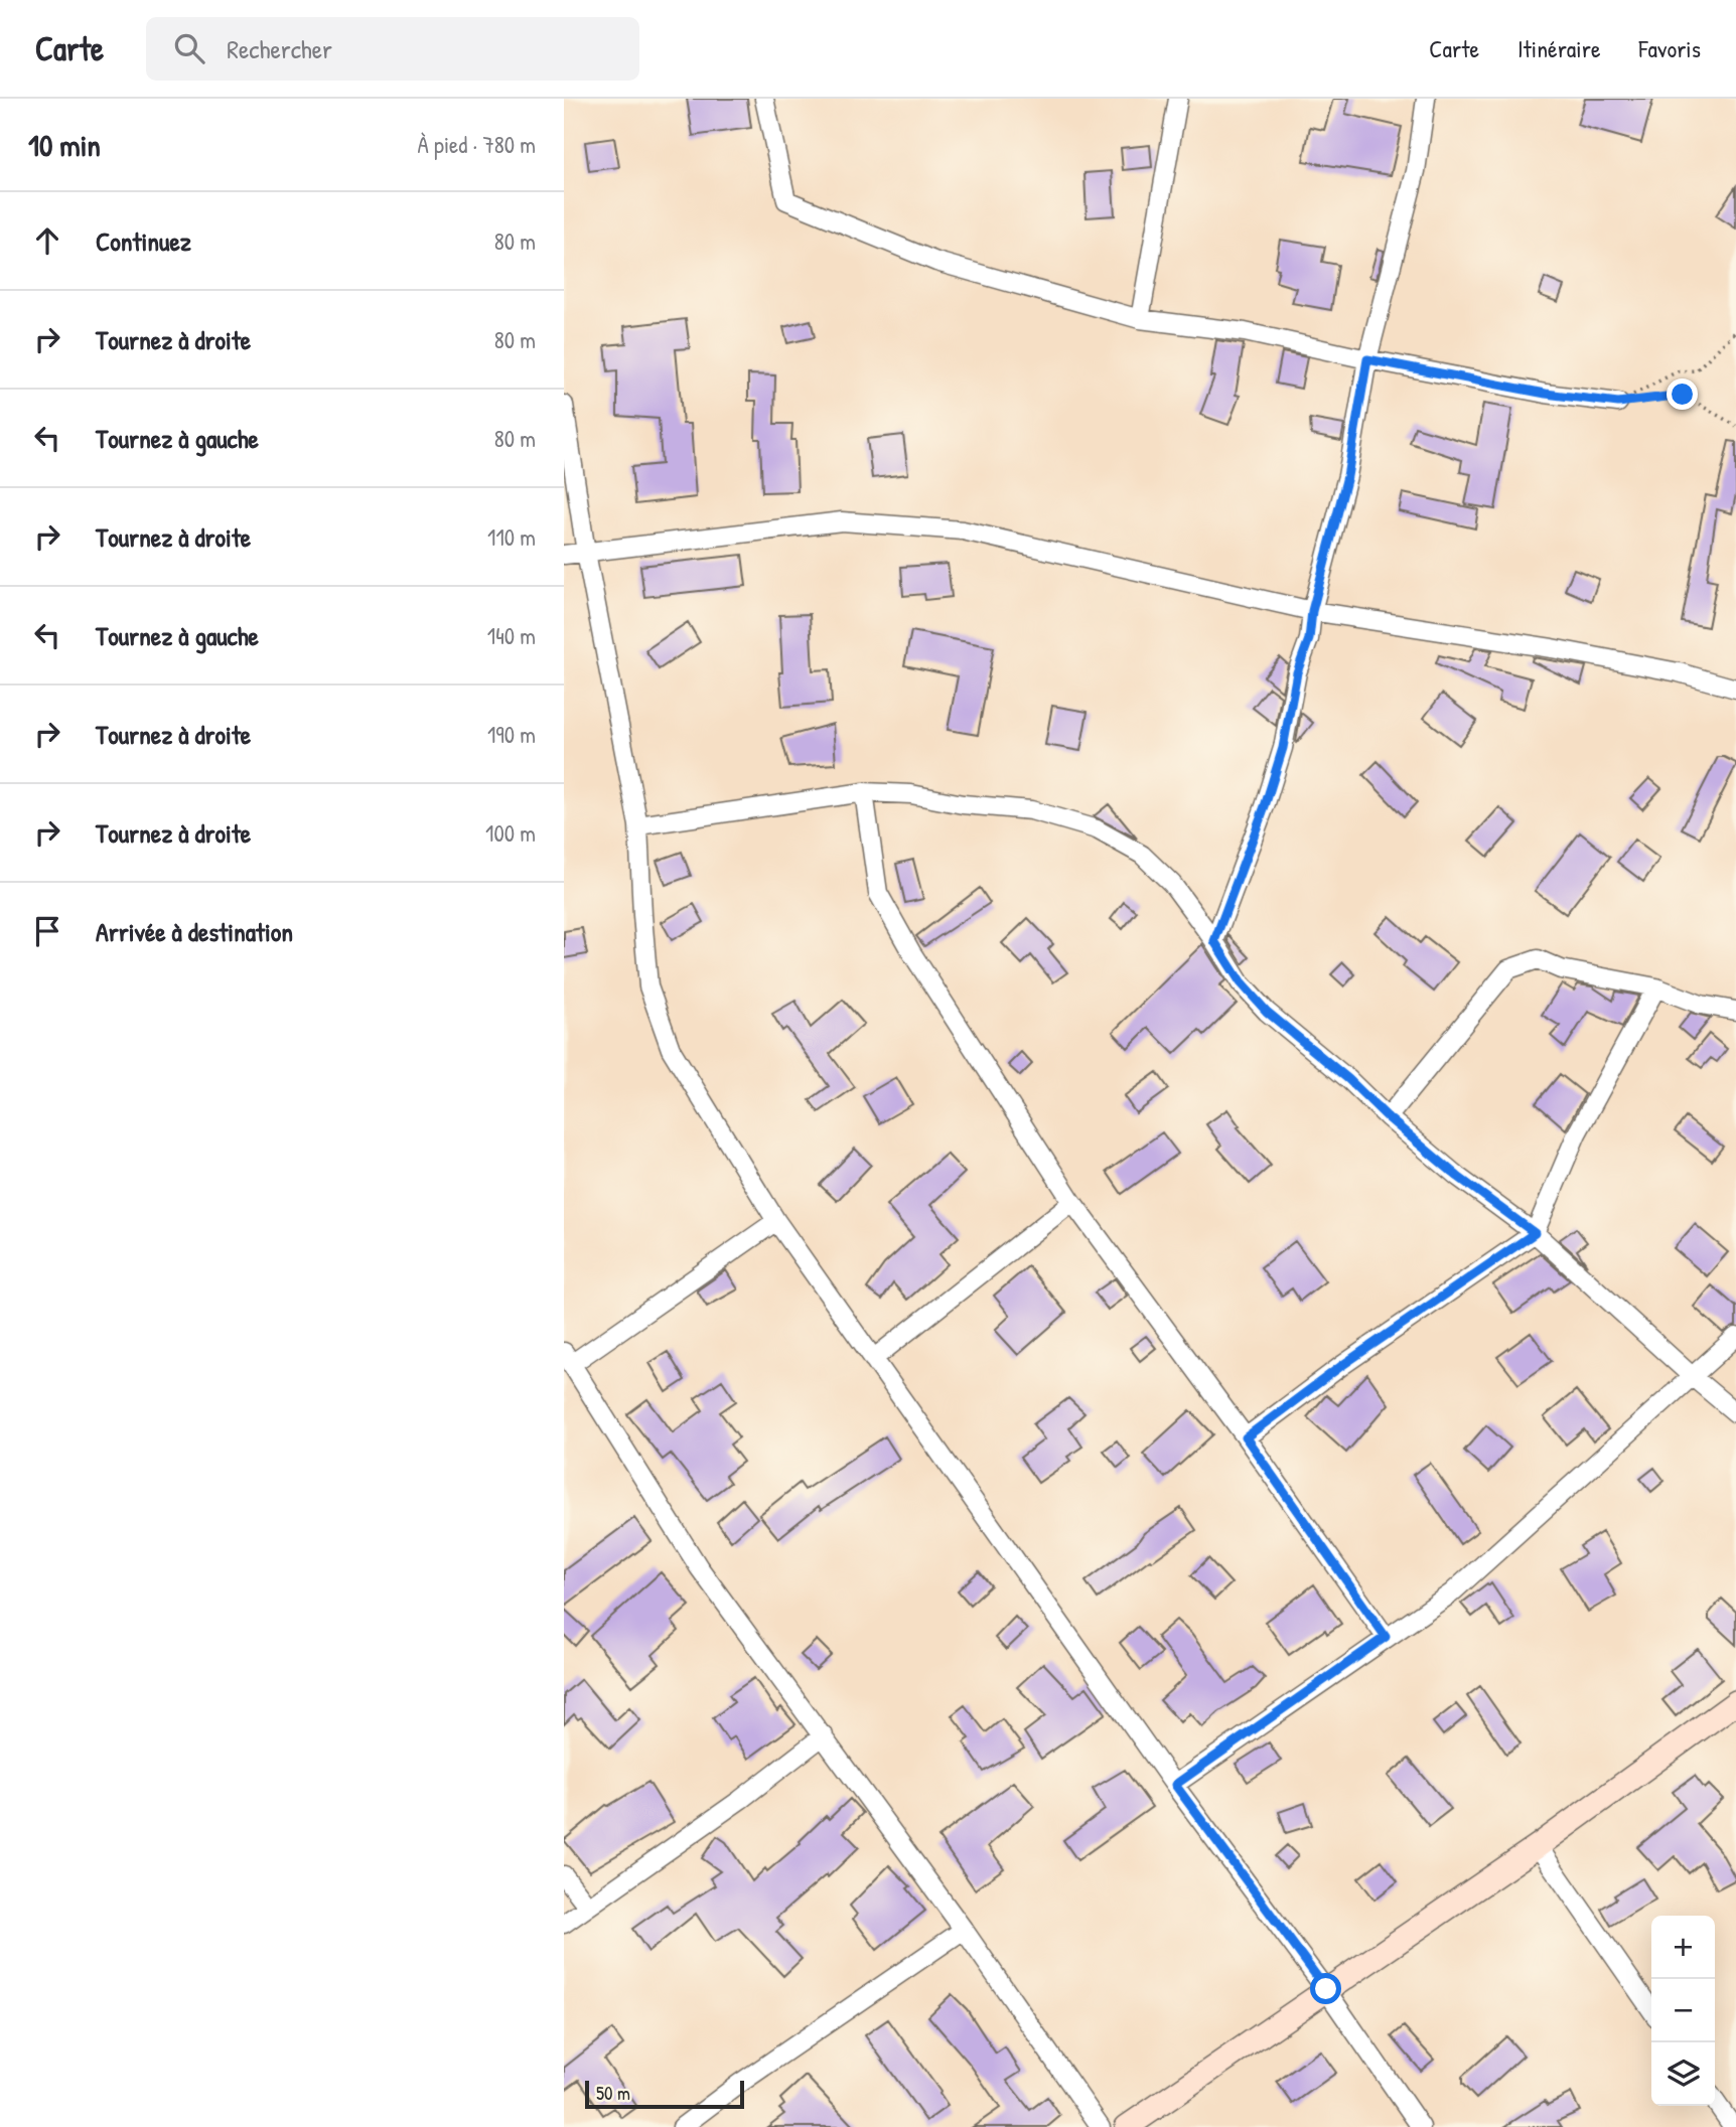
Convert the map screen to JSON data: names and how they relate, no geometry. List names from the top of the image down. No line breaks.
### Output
{"scale_bar":"50 m","page":{"header":"Carte","search":"Rechercher","nav":["Carte","Itinéraire","Favoris"],"heading":["10 min","À pied · 780 m"],"list":[["Continuez","80 m"],["Tournez à droite","80 m"],["Tournez à gauche","80 m"],["Tournez à droite","110 m"],["Tournez à gauche","140 m"],["Tournez à droite","190 m"],["Tournez à droite","100 m"],"Arrivée à destination"],"map_buttons":["+","−"],"scale":"50 m"}}
